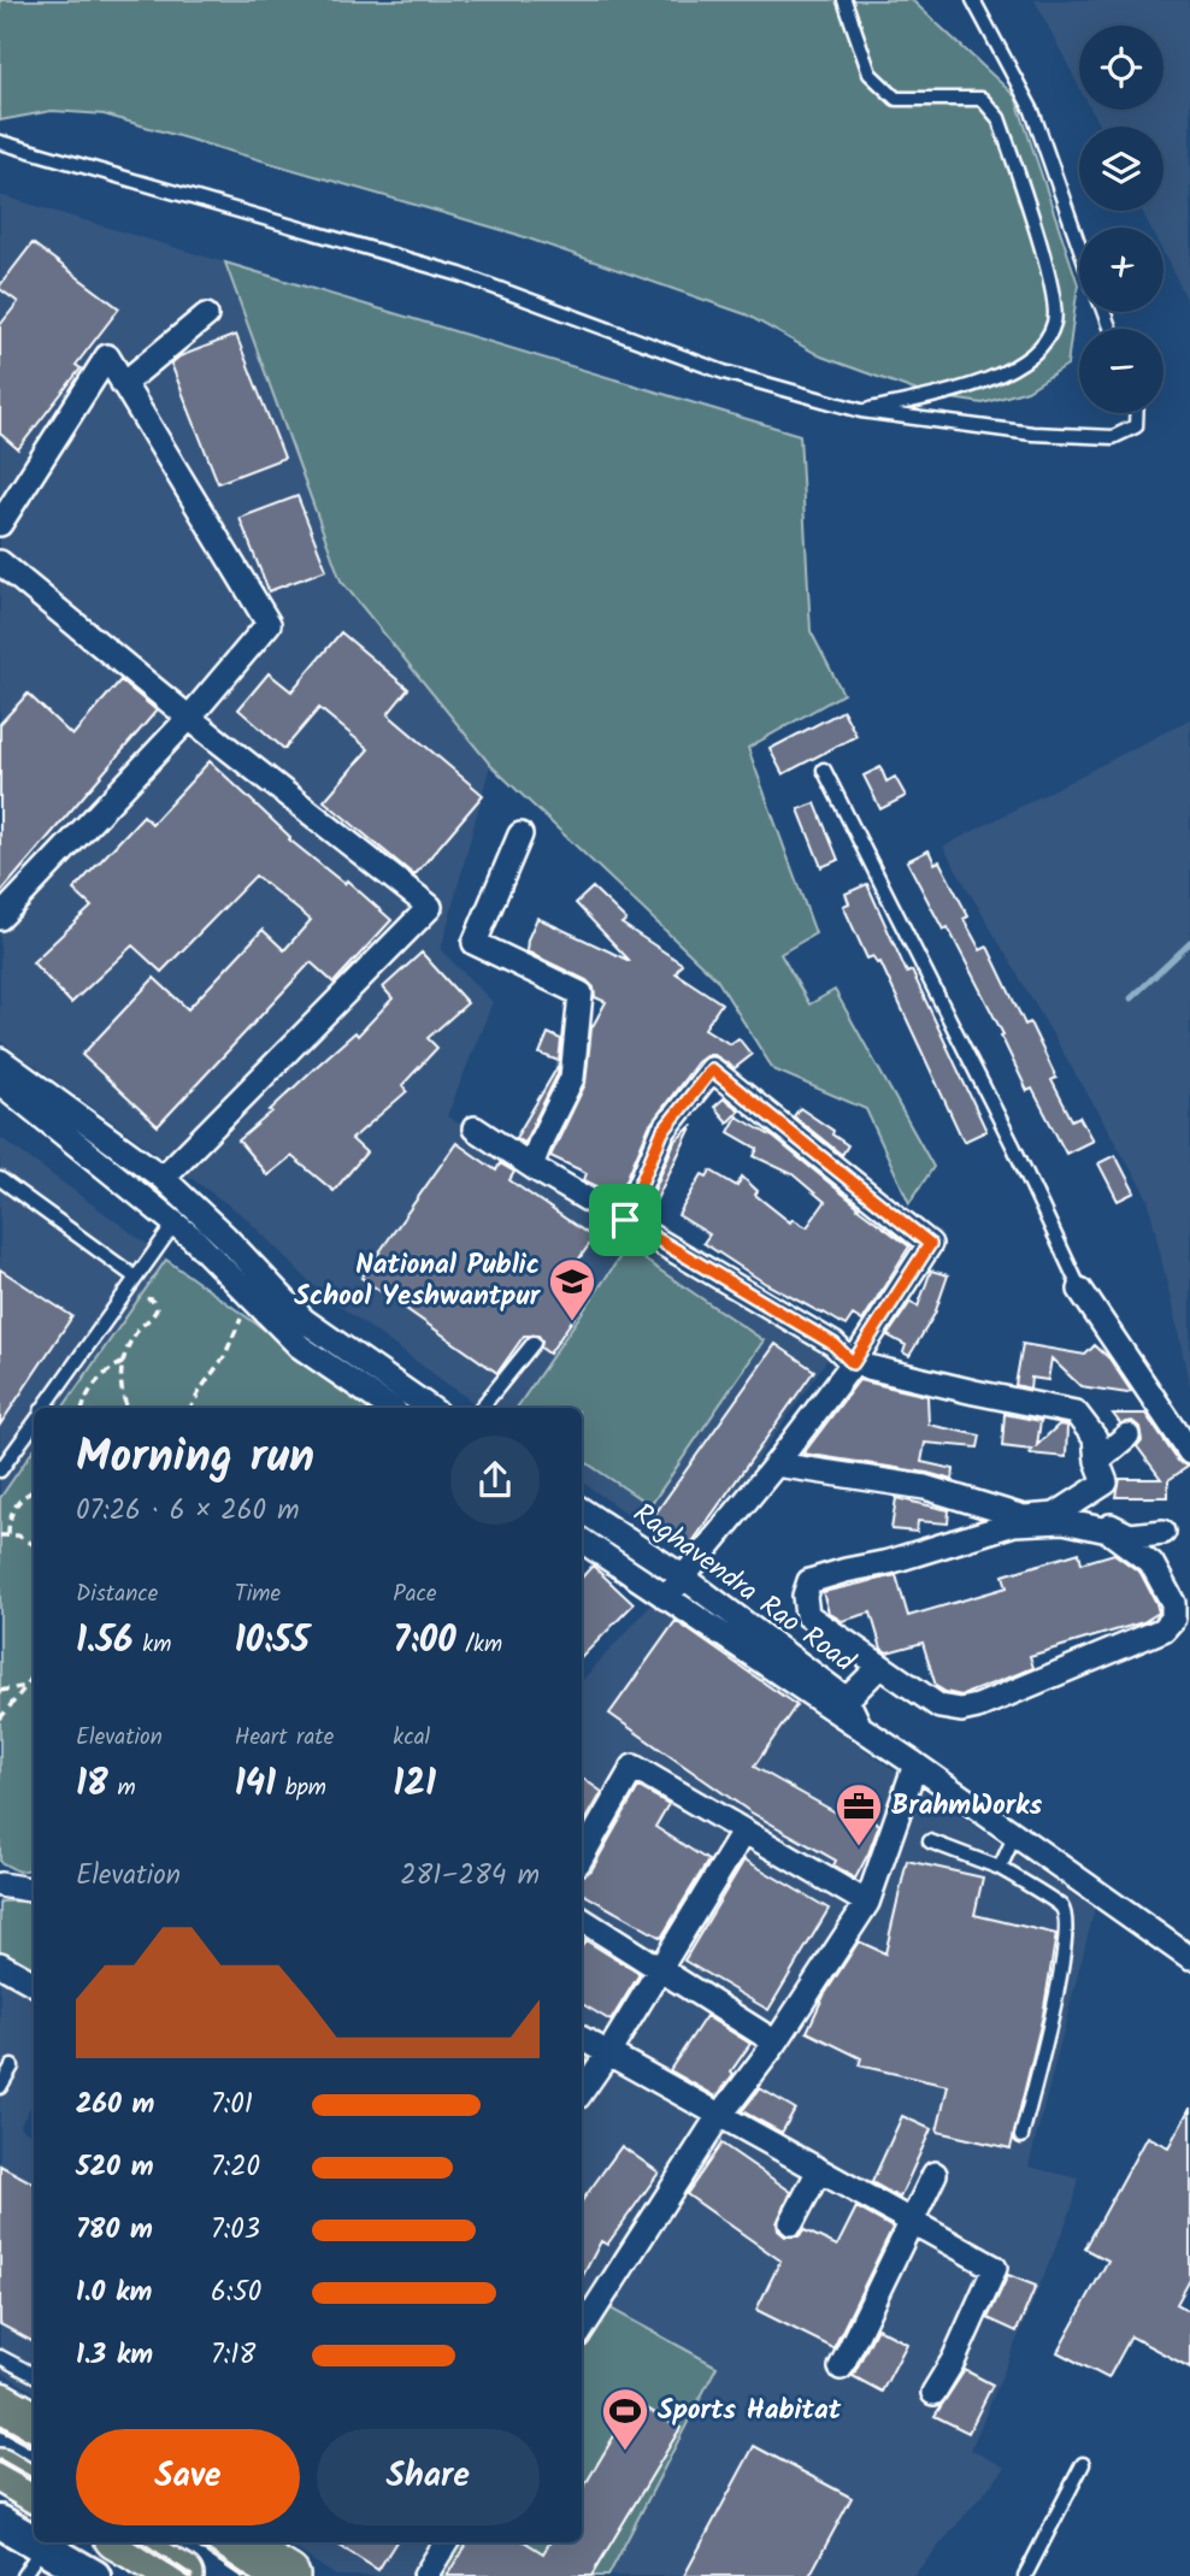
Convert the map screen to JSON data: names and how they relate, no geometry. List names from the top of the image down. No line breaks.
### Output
{"streets":{"street":["Raghavendra Rao Road"]},"places":{"school or university":["National Public School Yeshwantpur"],"office":["BrahmWorks"],"sports":["Sports Habitat"]},"page":{"map_buttons":["+","−"],"heading":["Morning run","07:26 · 6 × 260 m"],"stats":[["Distance","1.56 km"],["Time","10:55"],["Pace","7:00 /km"],["Elevation","18 m"],["Heart rate","141 bpm"],["kcal","121"]],"chart":["Elevation","281–284 m"],"list":[{"name":"260 m","note":"7:01"},{"name":"520 m","note":"7:20"},{"name":"780 m","note":"7:03"},{"name":"1.0 km","note":"6:50"},{"name":"1.3 km","note":"7:18"}],"buttons":["Save","Share"]}}
